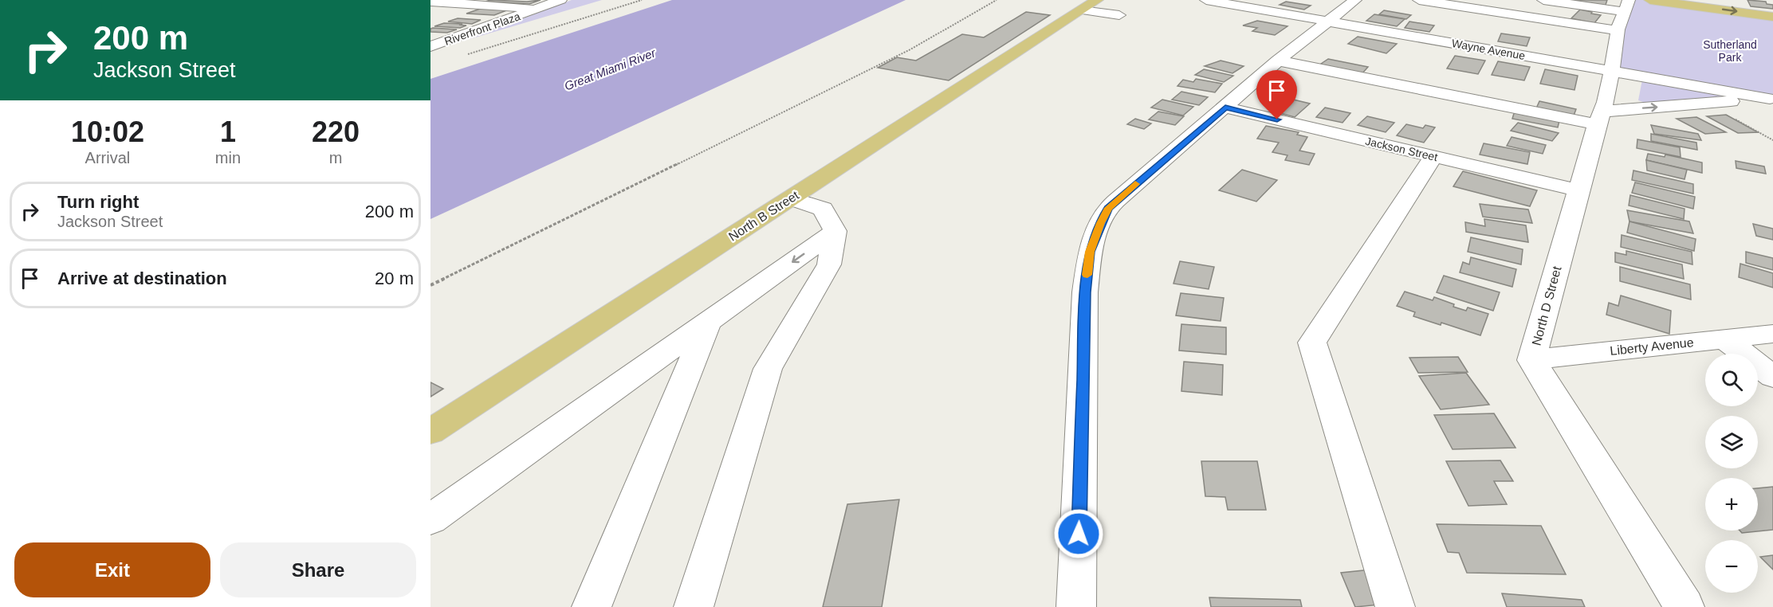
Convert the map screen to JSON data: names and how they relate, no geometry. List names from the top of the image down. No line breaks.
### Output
{"streets":{"main road":["North B Street"],"street":["Riverfront Plaza","Wayne Avenue","Jackson Street","North D Street","Liberty Avenue"]},"crossings":[["Wayne Avenue","North D Street"],["Jackson Street","North D Street"],["North D Street","Liberty Avenue"]],"water":["Great Miami River"],"parks":["Sutherland Park"],"page":{"turn":["200 m","Jackson Street"],"eta":["10:02","Arrival","1","min","220","m"],"list":[{"name":"Turn right","note":"Jackson Street","value":"200 m"},{"name":"Arrive at destination","value":"20 m"}],"map_buttons":["+","−"],"buttons":["Exit","Share"]}}
